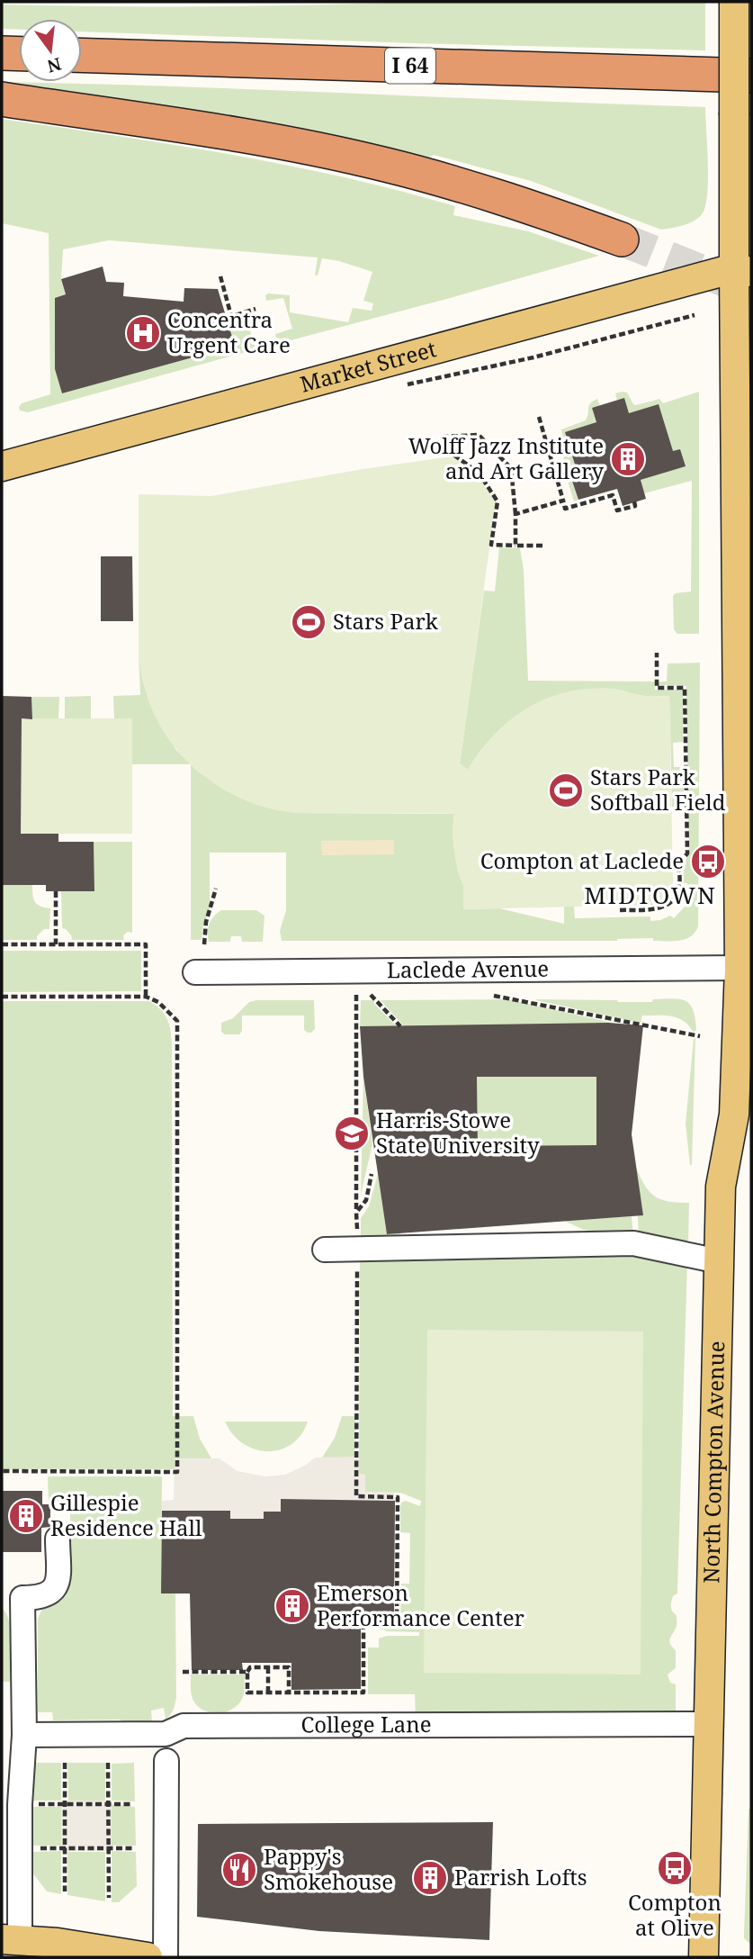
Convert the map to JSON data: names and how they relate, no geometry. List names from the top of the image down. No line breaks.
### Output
{"streets":{"highway":["I 64"],"main road":["Market Street","North Compton Avenue"],"street":["Laclede Avenue","College Lane"]},"crossings":[["Market Street","North Compton Avenue"],["Laclede Avenue","North Compton Avenue"],["North Compton Avenue","College Lane"]],"districts":["MIDTOWN"],"places":{"hospital":["Concentra Urgent Care"],"building":["Wolff Jazz Institute and Art Gallery","Gillespie Residence Hall","Emerson Performance Center","Parrish Lofts"],"sports":["Stars Park","Stars Park Softball Field"],"bus stop":["Compton at Laclede","Compton at Olive"],"school or university":["Harris-Stowe State University"],"restaurant":["Pappy's Smokehouse"]},"north":"bottom"}
